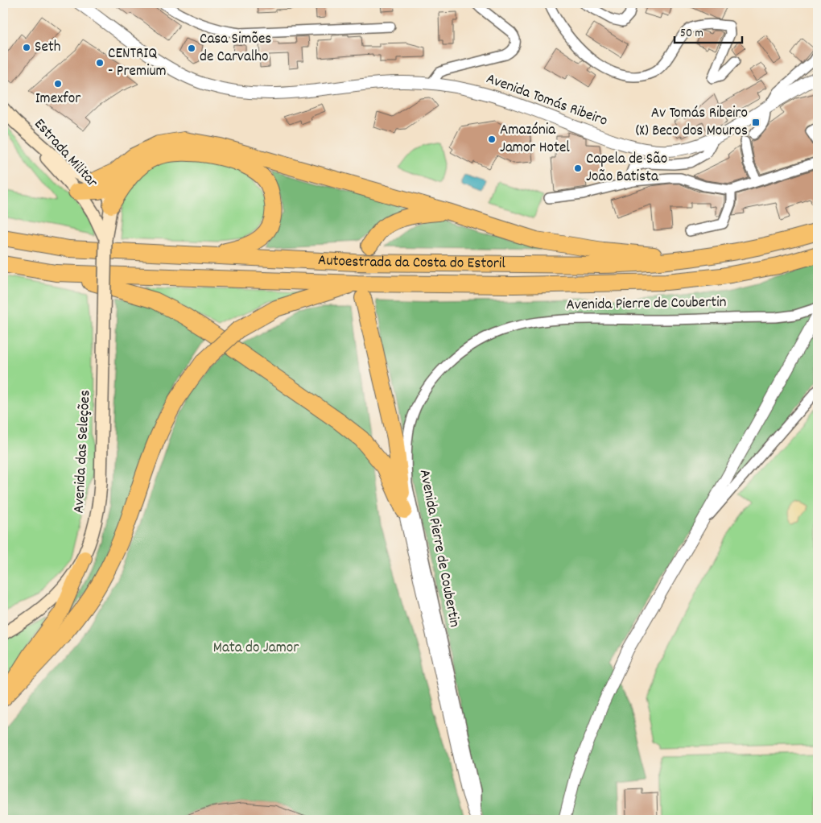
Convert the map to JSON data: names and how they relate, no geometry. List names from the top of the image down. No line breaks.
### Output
{"streets":{"highway":["Autoestrada da Costa do Estoril"],"main road":["Estrada Militar","Avenida das Seleções"],"street":["Avenida Tomás Ribeiro","Avenida Pierre de Coubertin"]},"crossings":[["Estrada Militar","Avenida das Seleções"]],"parks":["Mata do Jamor"],"places":{"other":["Seth","Casa Simões de Carvalho","CENTRIQ - Premium","Imexfor","Amazónia Jamor Hotel","Capela de São João Batista"],"transit":["Av Tomás Ribeiro (X) Beco dos Mouros"]},"scale_bar":"50 m"}
